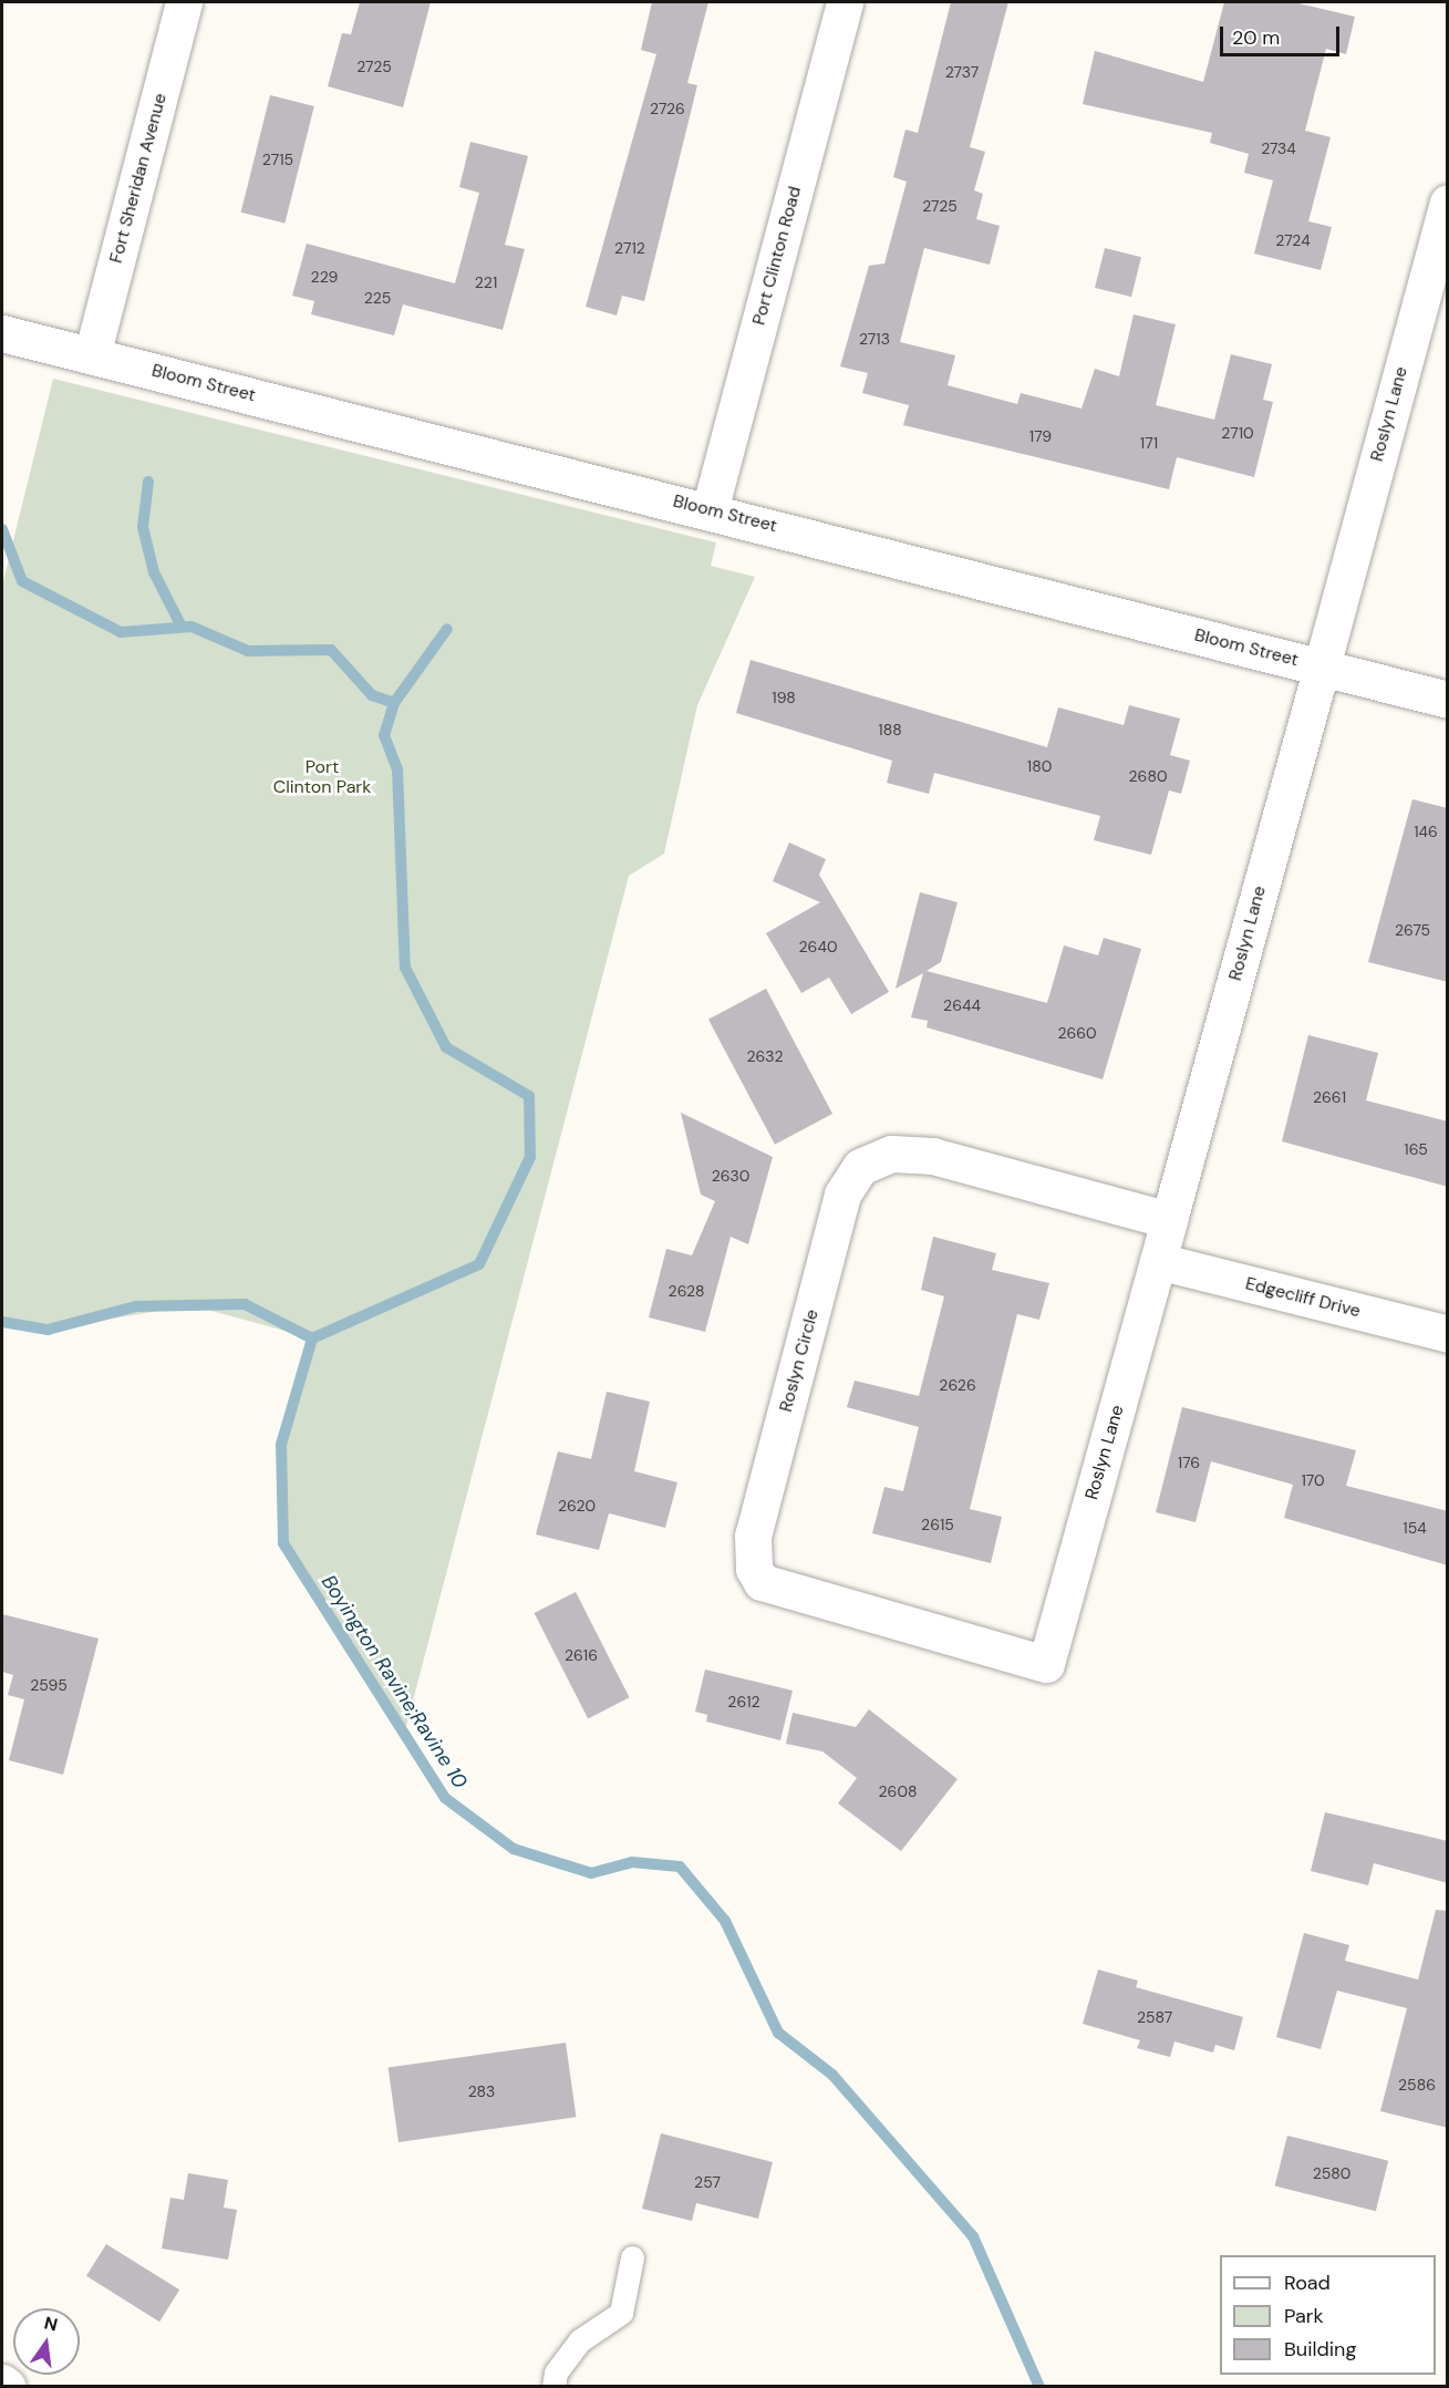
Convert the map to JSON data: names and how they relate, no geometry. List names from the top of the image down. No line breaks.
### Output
{"streets":{"street":["Fort Sheridan Avenue","Port Clinton Road","Bloom Street","Roslyn Lane","Edgecliff Drive","Roslyn Circle"]},"crossings":[["Fort Sheridan Avenue","Bloom Street"],["Port Clinton Road","Bloom Street"],["Bloom Street","Roslyn Lane"],["Roslyn Lane","Edgecliff Drive"],["Roslyn Lane","Roslyn Circle"]],"water":["Boyington Ravine;Ravine 10"],"parks":["Port Clinton Park"],"house_numbers":["2725","2737","2726","2734","2715","2725","2724","2712","229","221","225","2713","2710","179","171","198","188","180","2680","146","2675","2640","2644","2660","2632","2661","165","2630","2628","2626","176","170","2620","2615","154","2616","2595","2612","2608","2587","2586","283","2580","257"],"legend":["Road","Park","Building"],"scale_bar":"20 m","north":"top"}
